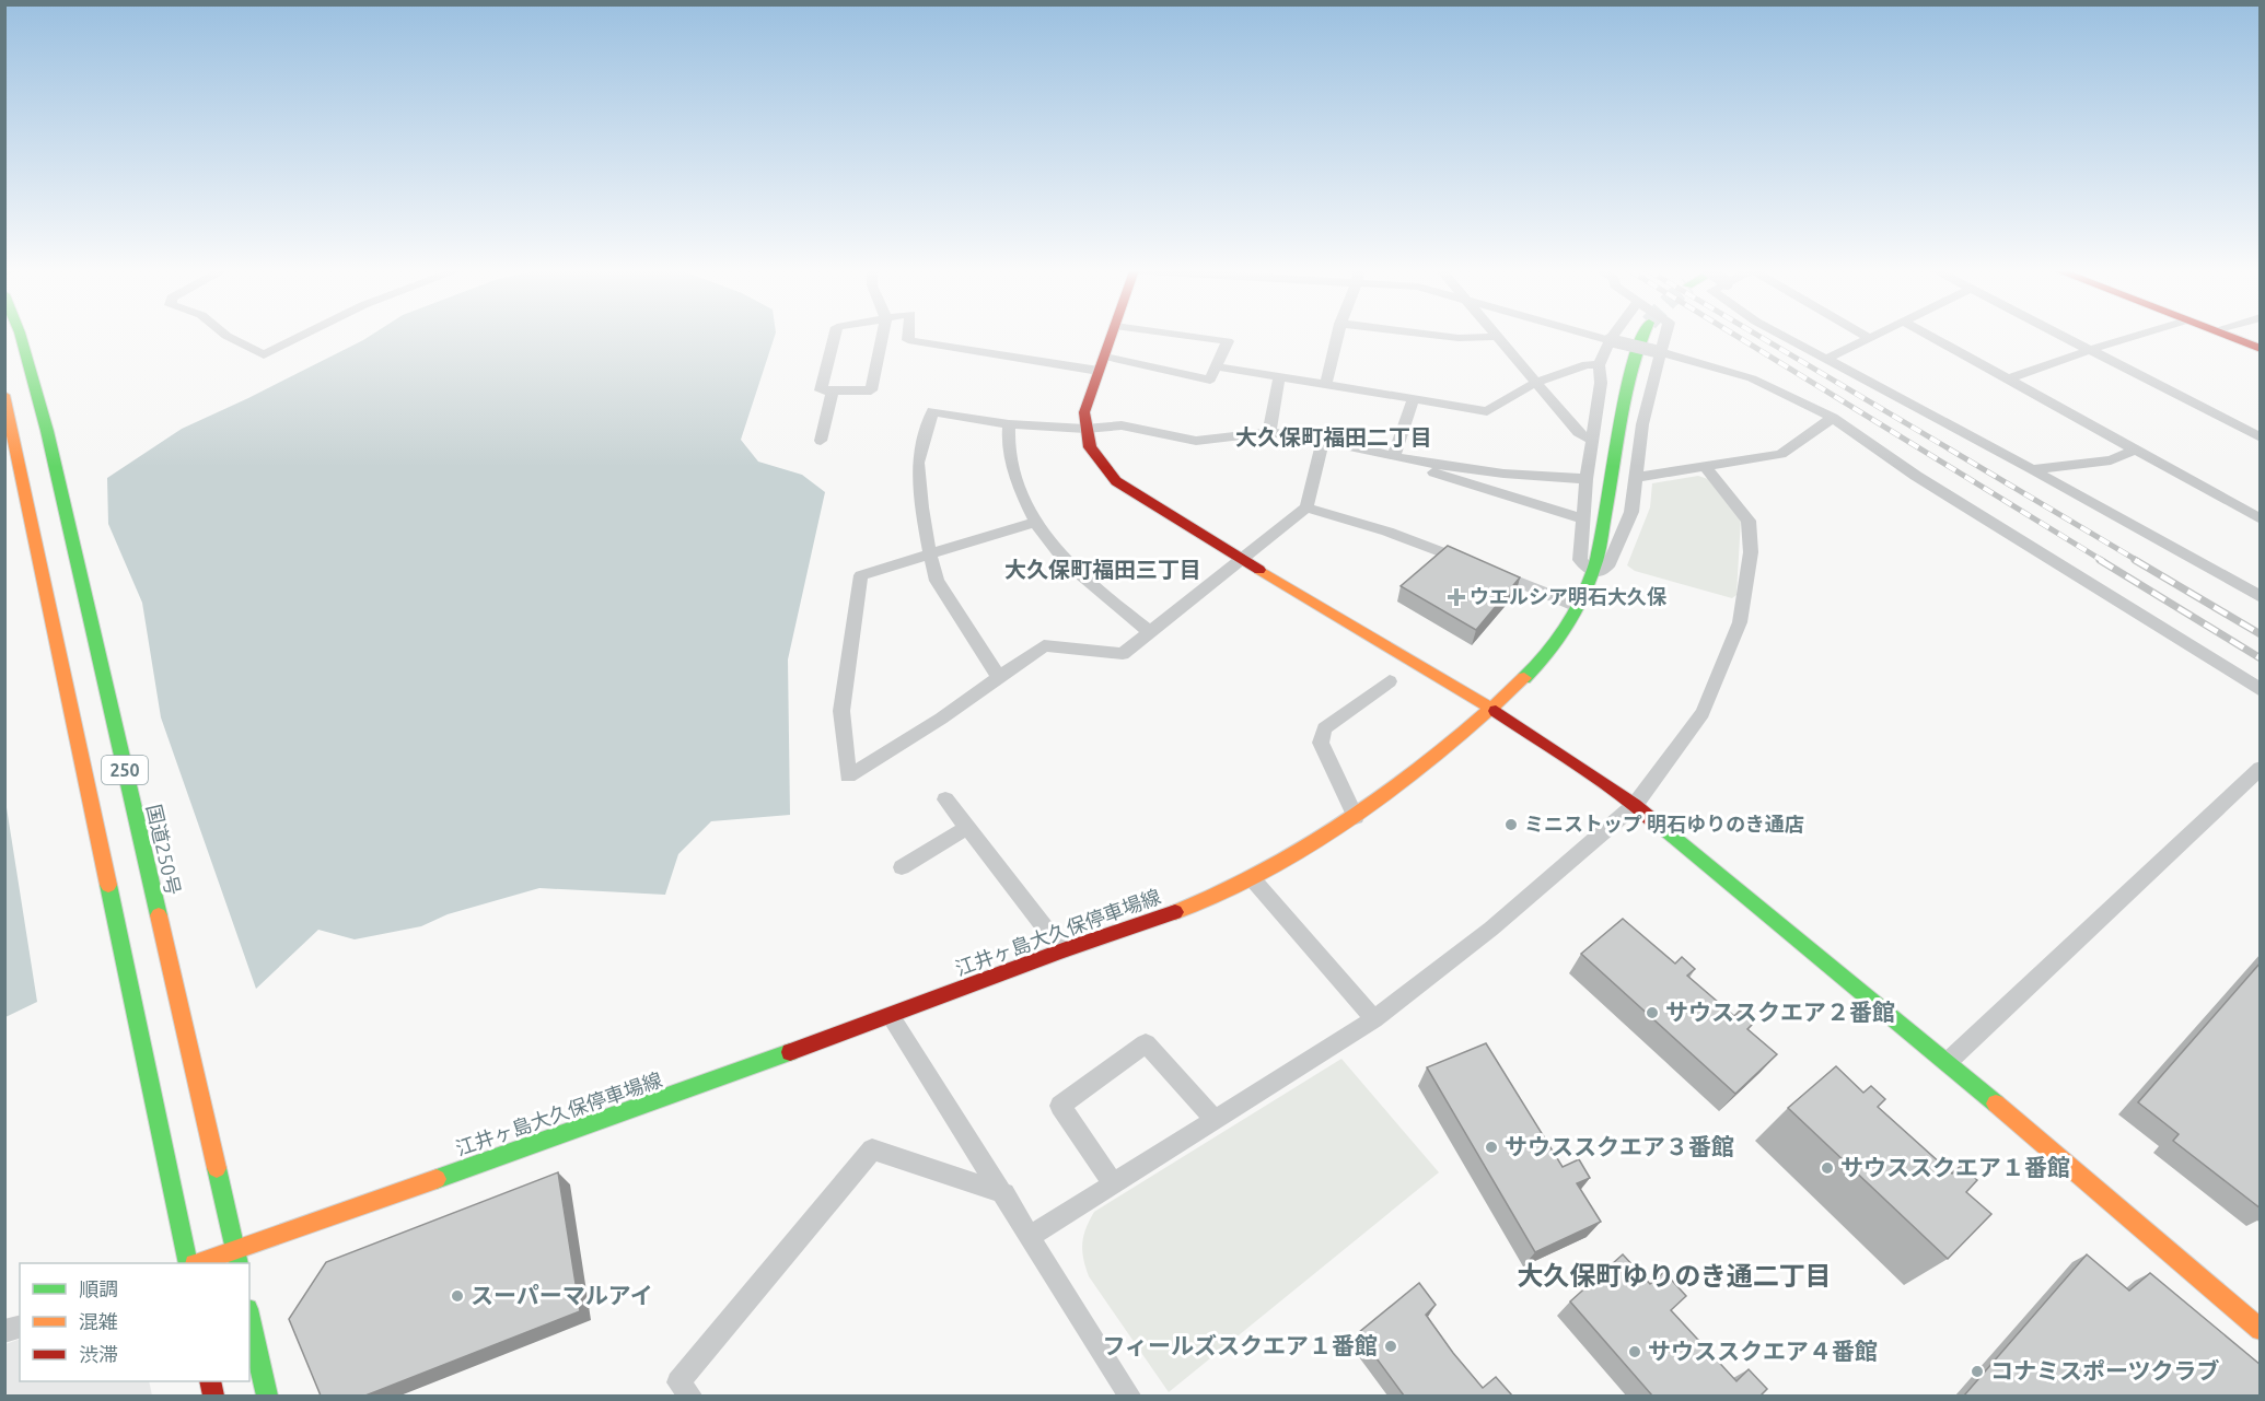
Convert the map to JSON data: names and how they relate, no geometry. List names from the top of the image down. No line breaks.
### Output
{"streets":{"main road":["250","国道250号","江井ヶ島大久保停車場線"]},"crossings":[["国道250号","江井ヶ島大久保停車場線"]],"districts":["大久保町福田二丁目","大久保町福田三丁目","大久保町ゆりのき通二丁目"],"places":{"health":["ウエルシア明石大久保"],"other":["ミニストップ 明石ゆりのき通店","サウススクエア２番館","サウススクエア３番館","サウススクエア１番館","スーパーマルアイ","フィールズスクエア１番館","サウススクエア４番館","コナミスポーツクラブ"]},"legend":["順調","混雑","渋滞"]}
